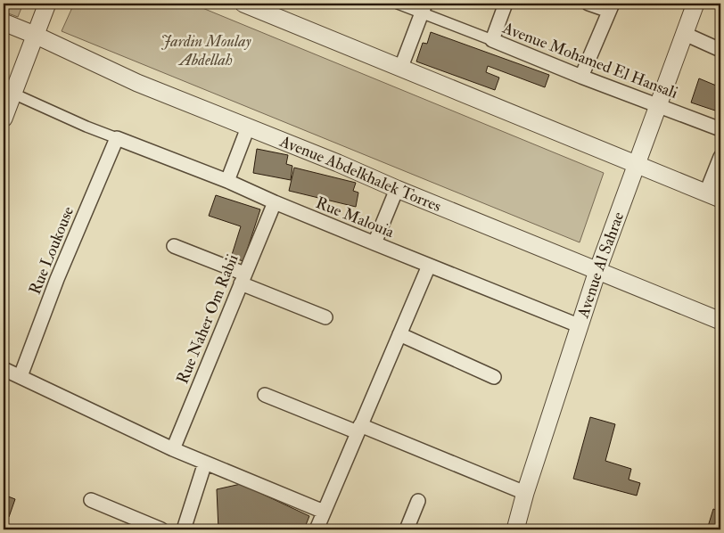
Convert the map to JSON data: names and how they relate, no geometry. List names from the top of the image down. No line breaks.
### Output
{"streets":{"street":["Avenue Mohamed El Hansali","Avenue Abdelkhalek Torres","Rue Malouia","Rue Loukouse","Avenue Al Sahrae","Rue Naher Om Rabii"]},"crossings":[["Avenue Mohamed El Hansali","Avenue Al Sahrae"],["Avenue Abdelkhalek Torres","Avenue Al Sahrae"],["Rue Malouia","Rue Loukouse"],["Rue Malouia","Avenue Al Sahrae"],["Rue Malouia","Rue Naher Om Rabii"]],"parks":["Jardin Moulay Abdellah"]}
